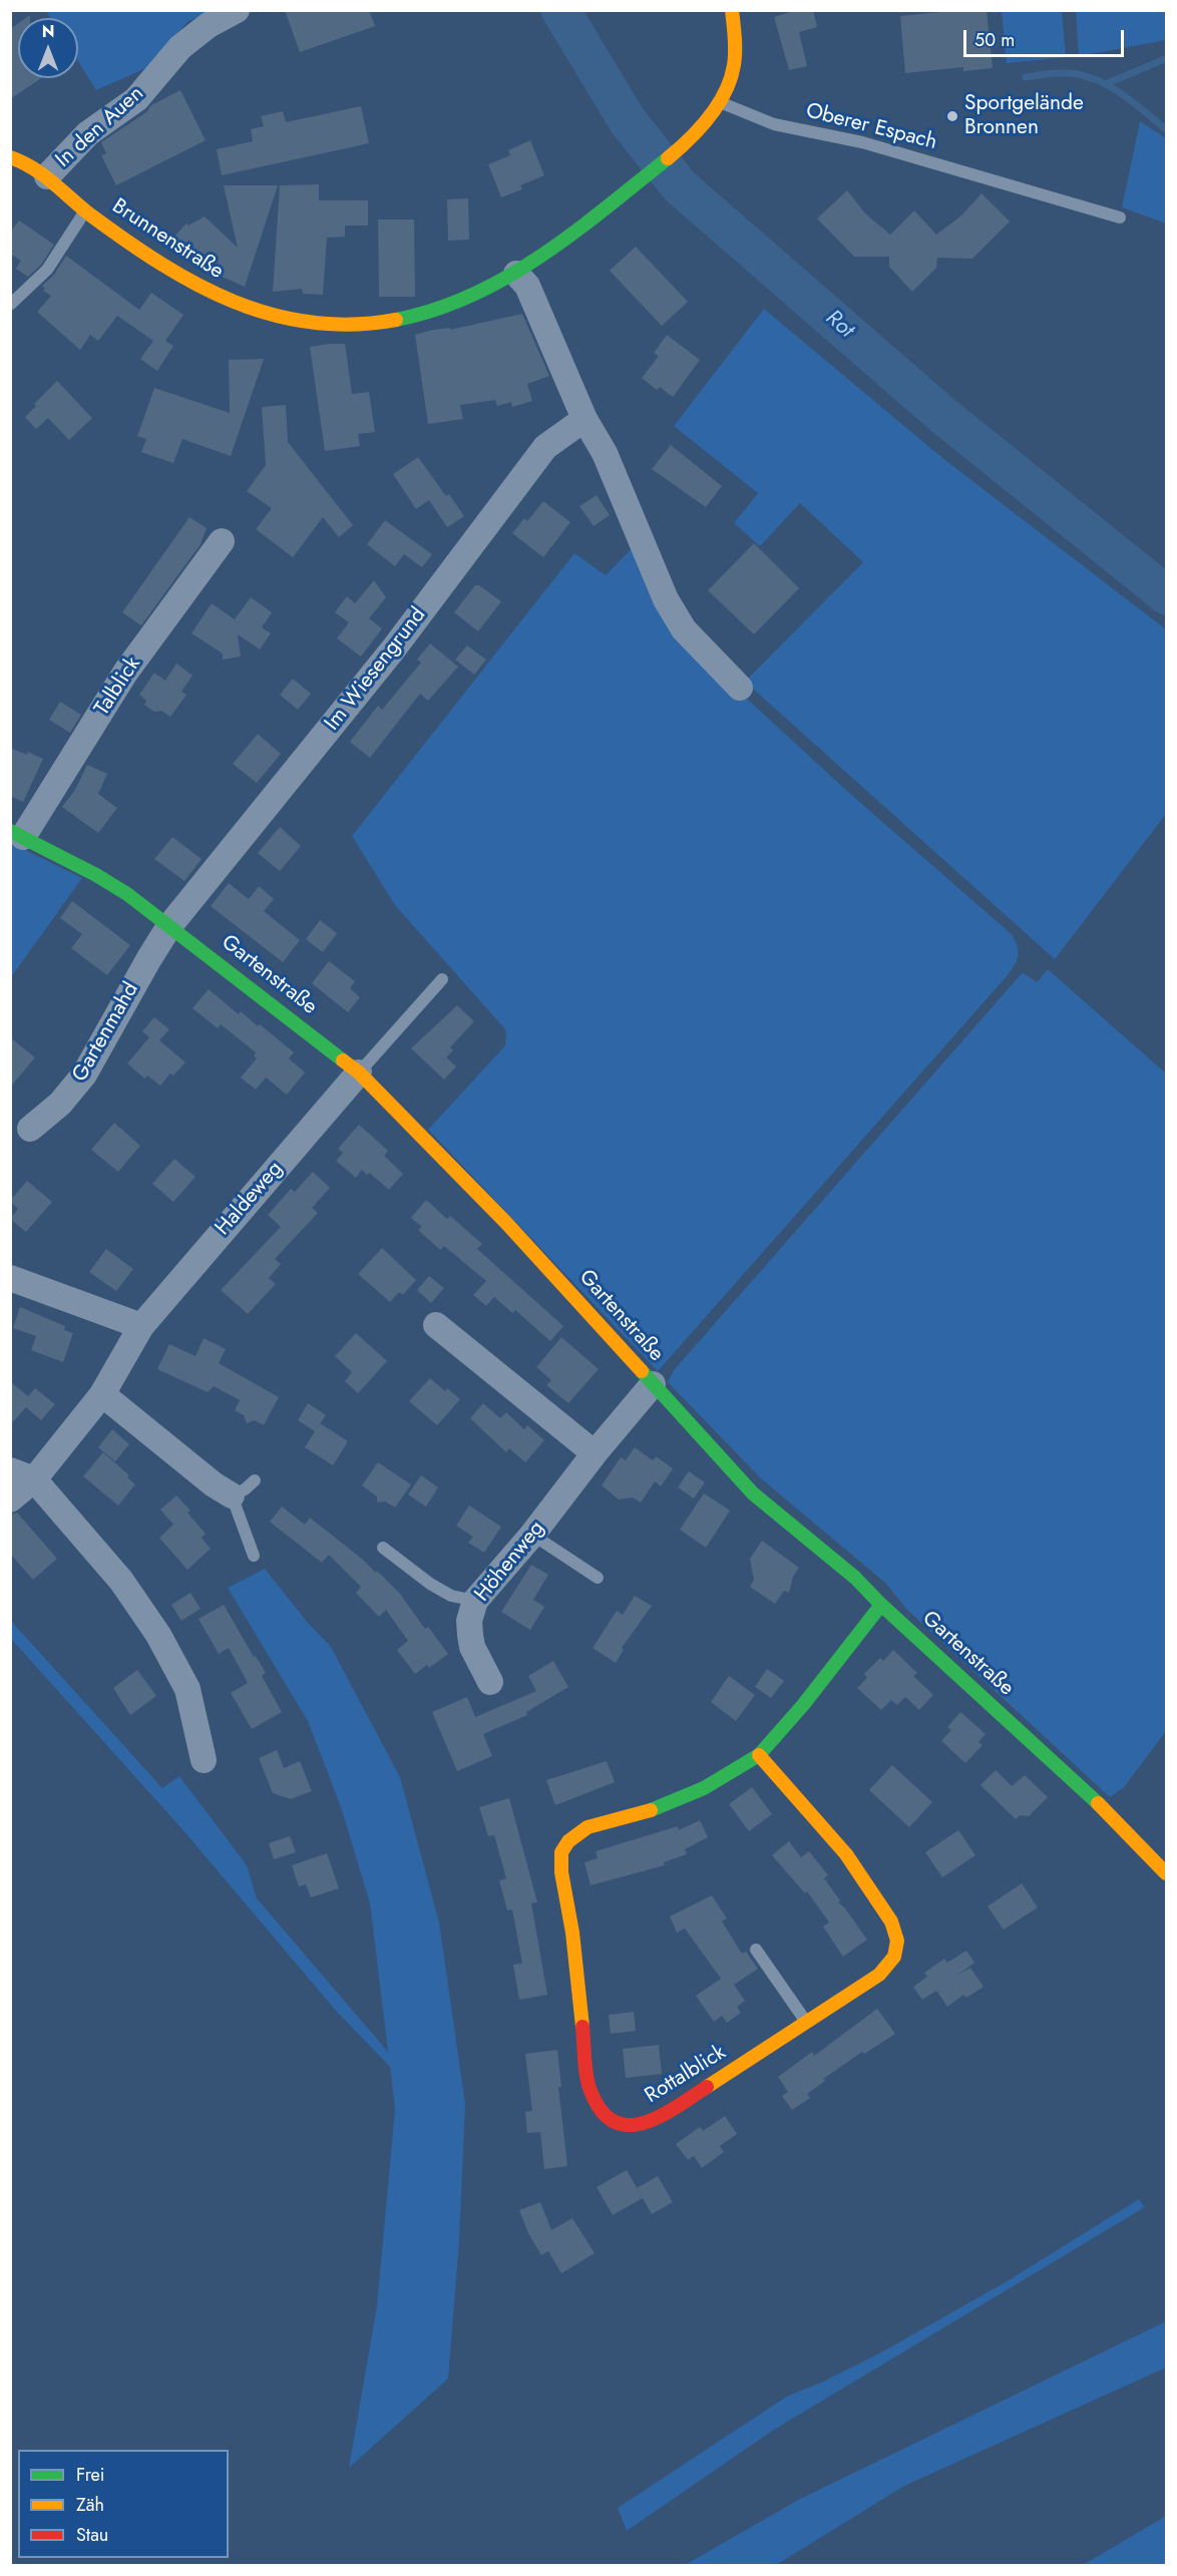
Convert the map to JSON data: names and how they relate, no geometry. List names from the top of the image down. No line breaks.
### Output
{"streets":{"street":["In den Auen","Brunnenstraße","Im Wiesengrund","Talblick","Gartenstraße","Gartenmahd","Haldeweg","Höhenweg","Rottalblick"],"lane":["Oberer Espach"]},"crossings":[["In den Auen","Brunnenstraße"],["Oberer Espach","Brunnenstraße"],["Im Wiesengrund","Gartenstraße"],["Im Wiesengrund","Gartenmahd"],["Talblick","Gartenstraße"],["Gartenstraße","Gartenmahd"],["Gartenstraße","Haldeweg"],["Gartenstraße","Höhenweg"],["Gartenstraße","Rottalblick"]],"water":["Rot"],"places":["Sportgelände Bronnen"],"legend":["Frei","Zäh","Stau"],"scale_bar":"50 m","north":"top"}
